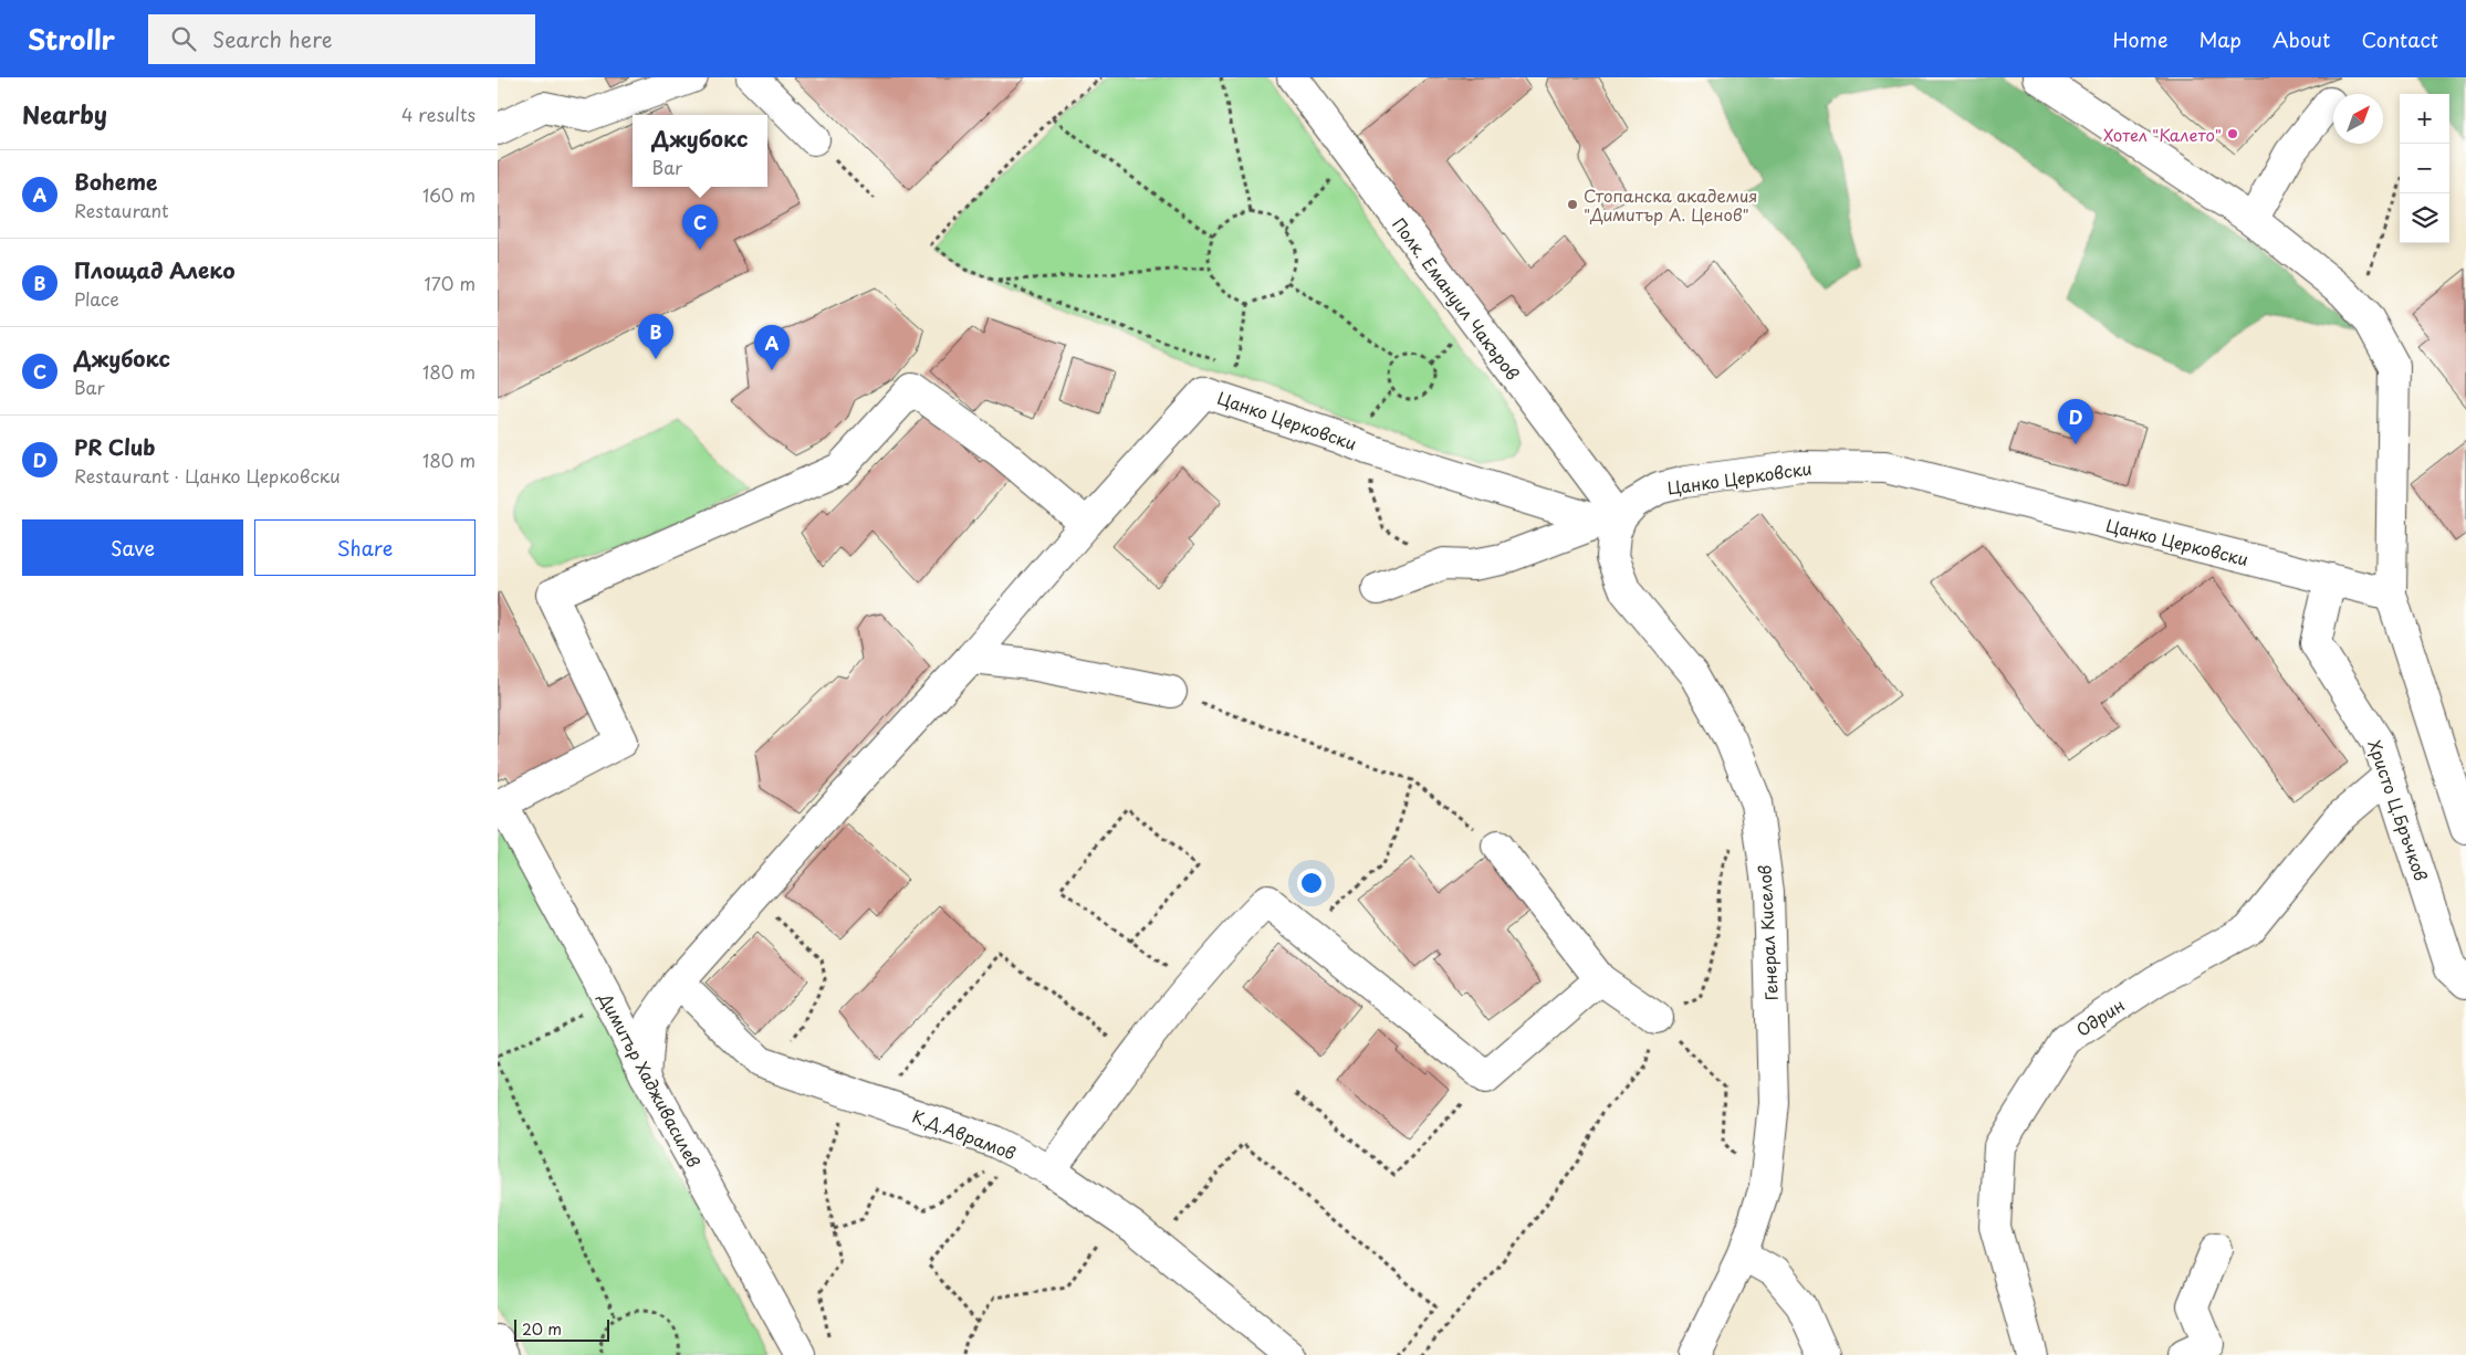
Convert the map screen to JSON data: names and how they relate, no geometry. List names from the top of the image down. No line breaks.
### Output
{"streets":{"street":["Полк. Емануил Чакъров","Цанко Церковски","Христо Ц.Бръчков","Генерал Киселов","Одрин","Димитър Хадживасилев","К.Д.Аврамов"]},"crossings":[["Полк. Емануил Чакъров","Цанко Церковски"],["Полк. Емануил Чакъров","Генерал Киселов"],["Цанко Церковски","Христо Ц.Бръчков"],["Цанко Церковски","Генерал Киселов"],["Цанко Церковски","Димитър Хадживасилев"],["Христо Ц.Бръчков","Одрин"]],"places":["Хотел \"Калето\"","Стопанска академия \"Димитър А. Ценов\""],"scale_bar":"20 m","north":"top right","page":{"header":"Strollr","search":"Search here","nav":["Home","Map","About","Contact"],"heading":["Nearby","4 results"],"map_buttons":["+","−"],"popup":["Джубокс","Bar"],"list":[{"mark":"A","name":"Boheme","note":"Restaurant","value":"160 m"},{"mark":"B","name":"Площад Алеко","note":"Place","value":"170 m"},{"mark":"C","name":"Джубокс","note":"Bar","value":"180 m"},{"mark":"D","name":"PR Club","note":"Restaurant · Цанко Церковски","value":"180 m"}],"pins":["C","B","A","D"],"buttons":["Save","Share"],"scale":"20 m"}}
